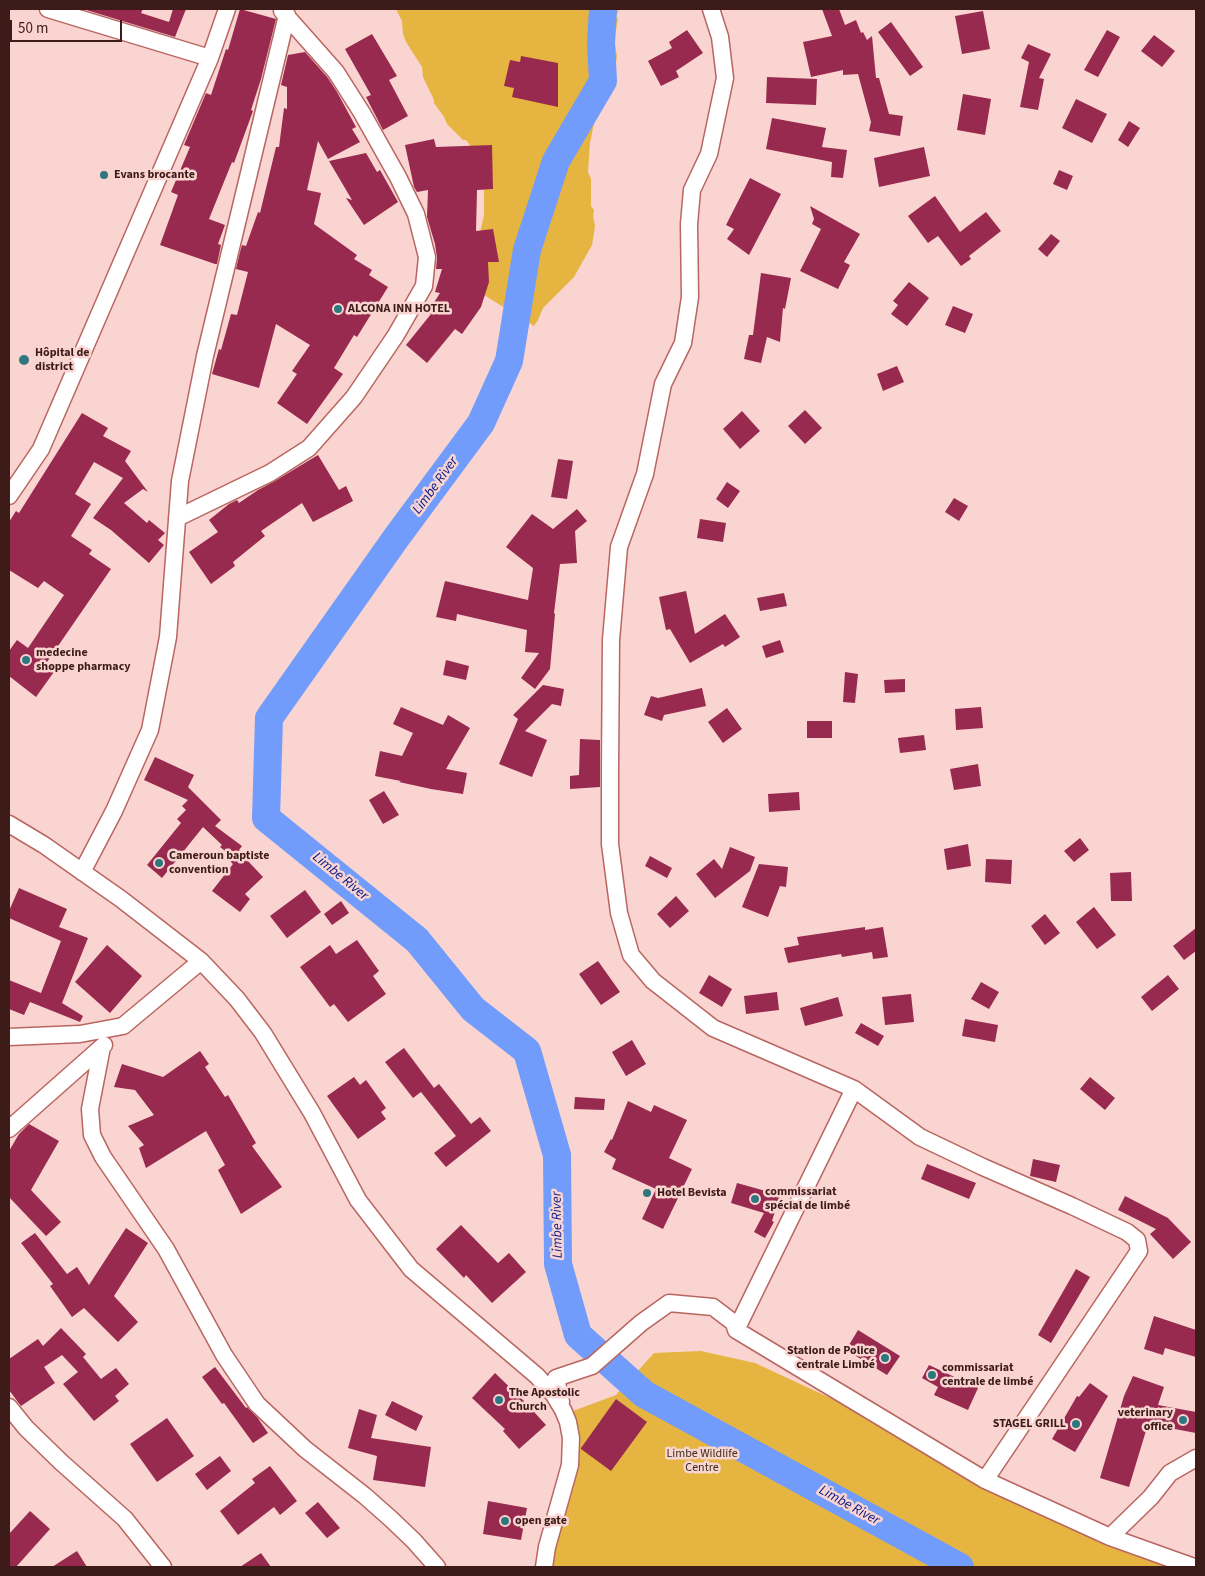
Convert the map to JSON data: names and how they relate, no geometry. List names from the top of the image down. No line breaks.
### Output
{"water":["Limbe River"],"parks":["Limbe Wildlife Centre"],"places":["Evans brocante","ALCONA INN HOTEL","Hôpital de district","medecine shoppe pharmacy","Cameroun baptiste convention","Hotel Bevista","commissariat spécial de limbé","Station de Police centrale Limbé","commissariat centrale de limbé","The Apostolic Church","veterinary office","STAGEL GRILL","open gate"],"scale_bar":"50 m"}
